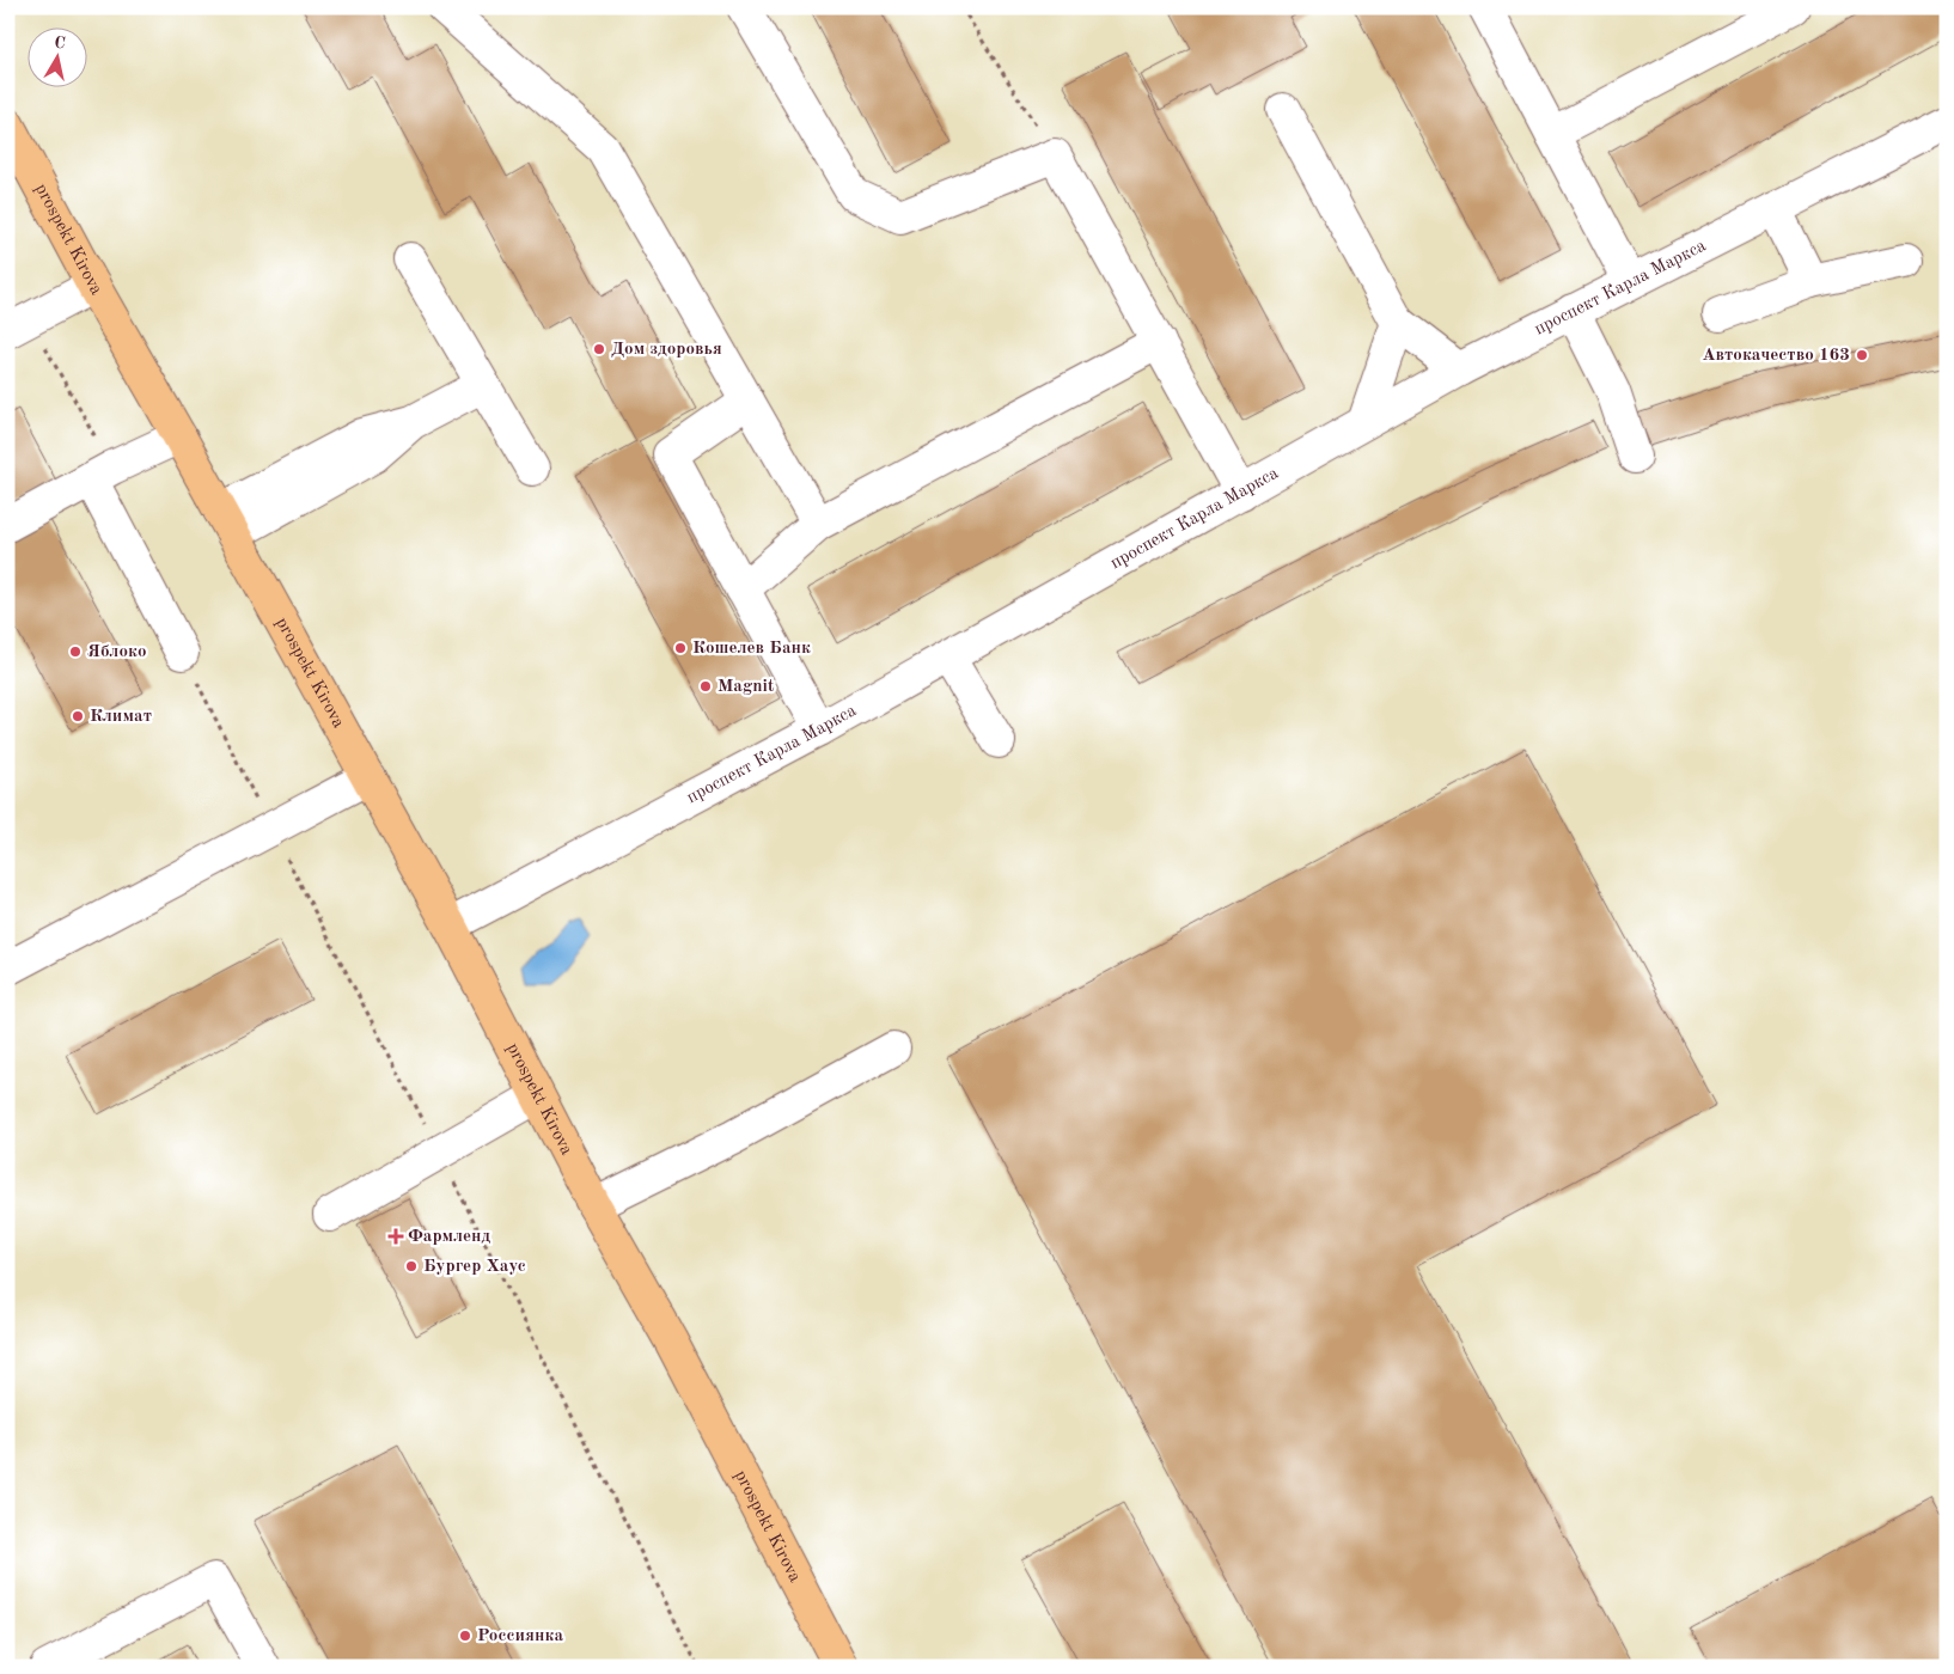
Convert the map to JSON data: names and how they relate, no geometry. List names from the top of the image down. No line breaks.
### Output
{"streets":{"main road":["prospekt Kirova"],"street":["проспект Карла Маркса"]},"crossings":[["prospekt Kirova","проспект Карла Маркса"]],"places":{"other":["Дом здоровья","Автокачество 163","Кошелев Банк","Яблоко","Magnit","Климат","Бургер Хаус","Россиянка"],"health":["Фармленд"]},"north":"top"}
